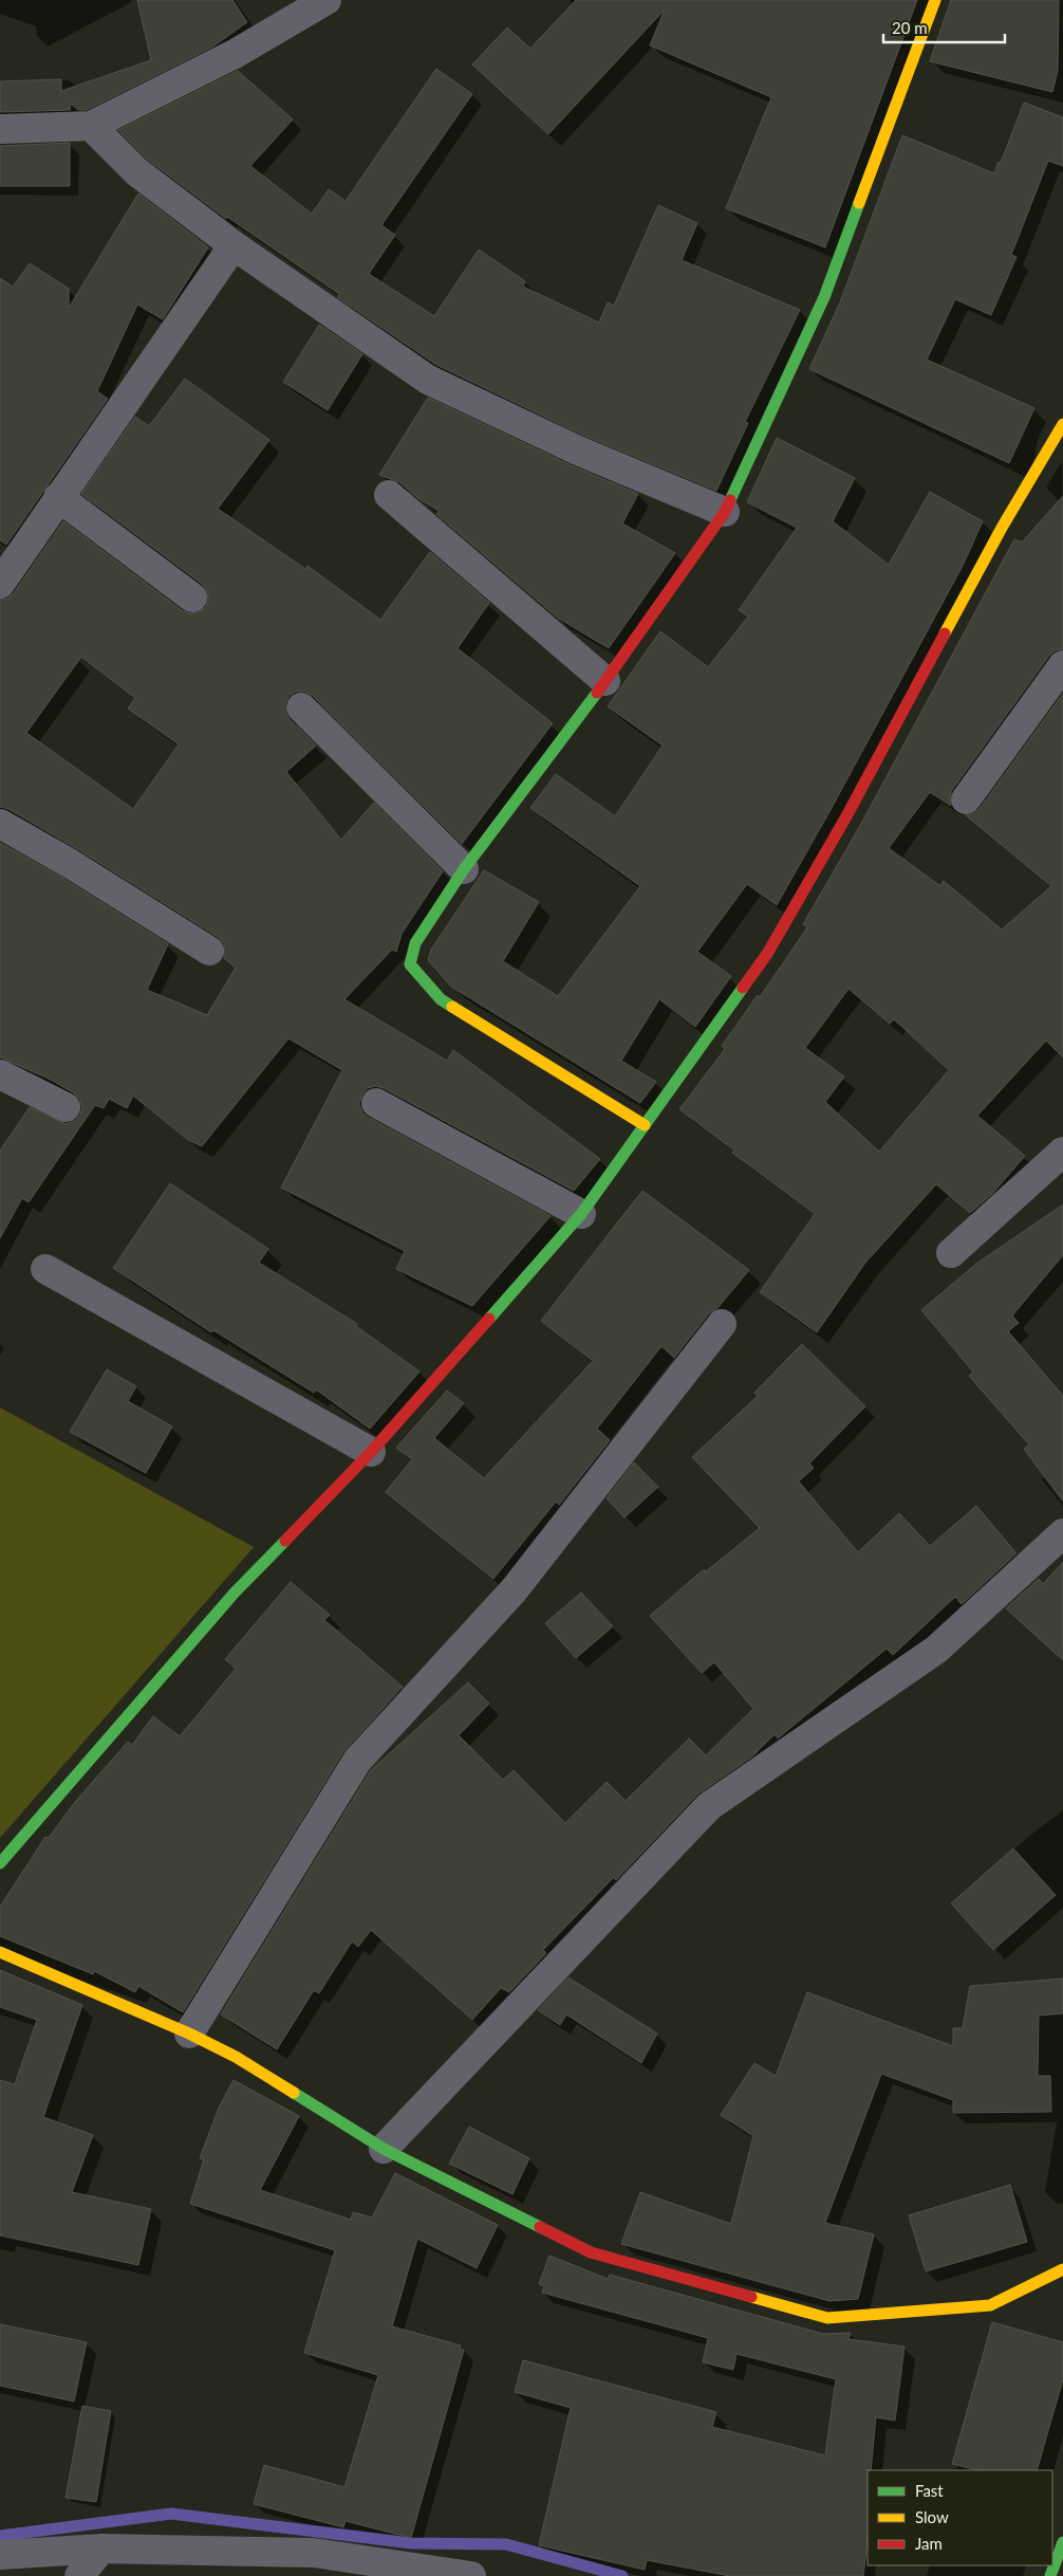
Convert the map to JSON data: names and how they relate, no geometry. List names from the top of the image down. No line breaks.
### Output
{"legend":["Fast","Slow","Jam"],"scale_bar":"20 m"}
